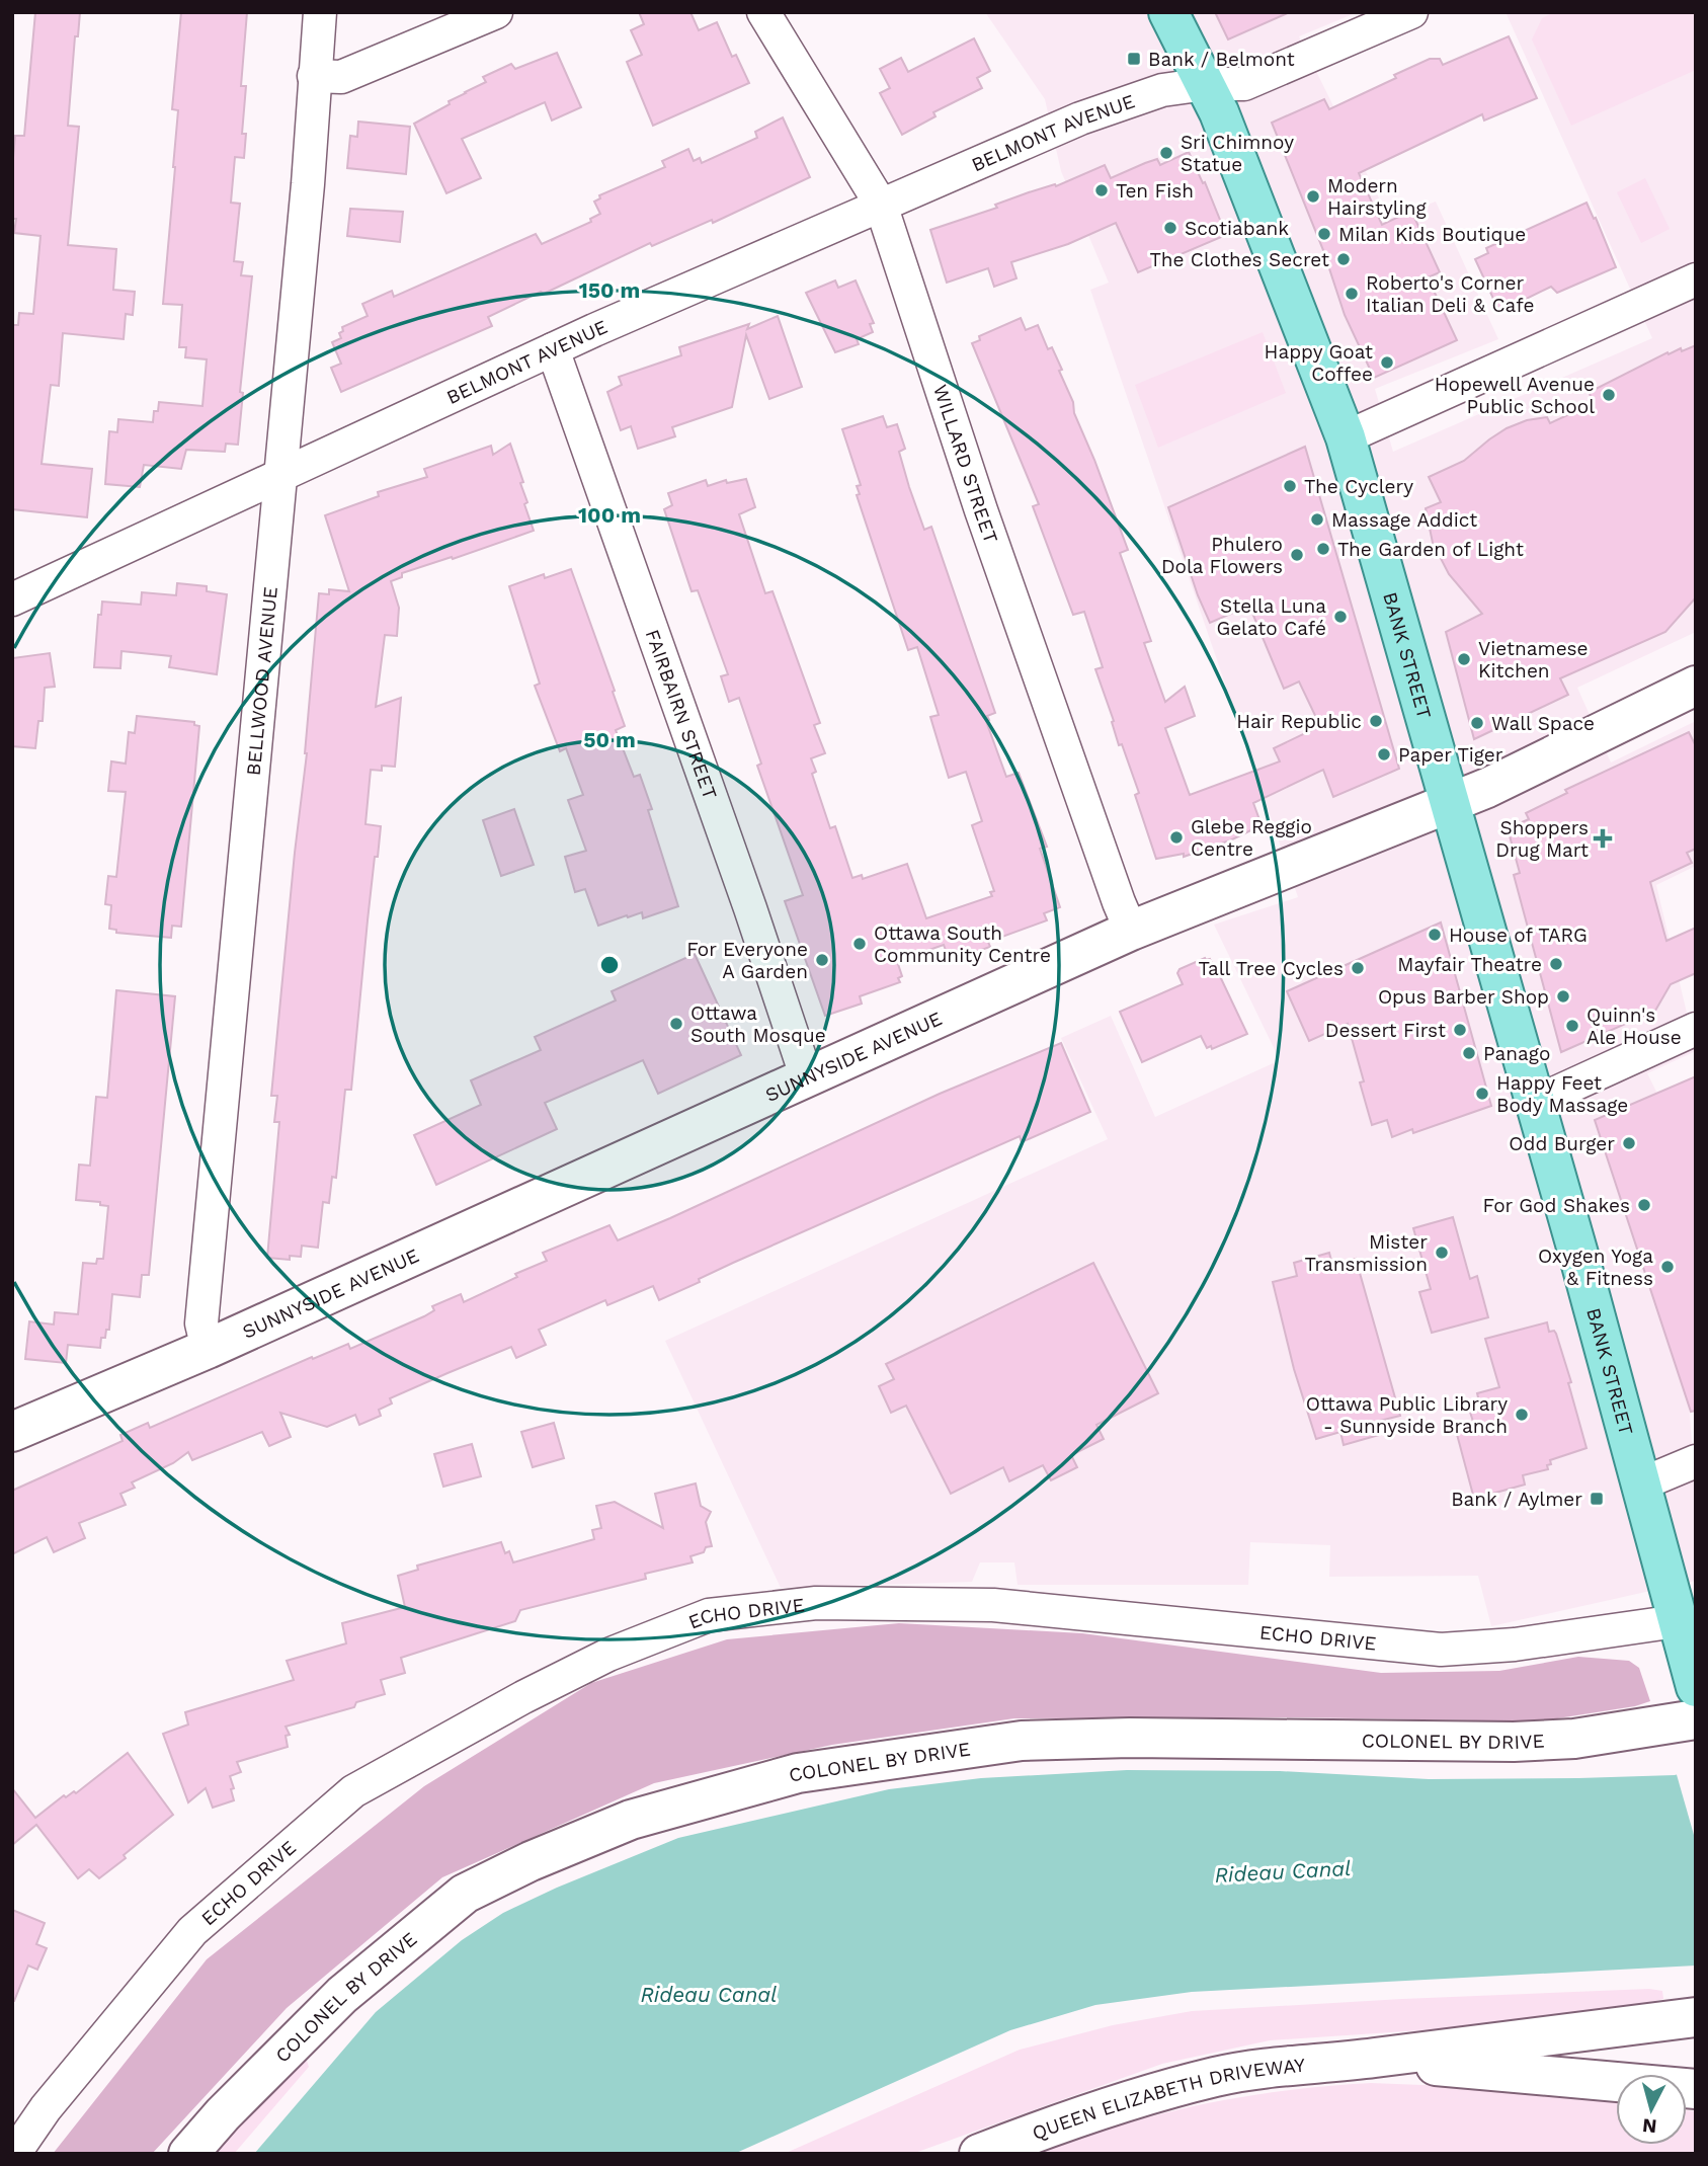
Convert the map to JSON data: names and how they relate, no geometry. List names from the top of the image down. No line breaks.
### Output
{"streets":{"main road":["BANK STREET","SUNNYSIDE AVENUE","COLONEL BY DRIVE","QUEEN ELIZABETH DRIVEWAY"],"street":["BELMONT AVENUE","WILLARD STREET","BELLWOOD AVENUE","FAIRBAIRN STREET","ECHO DRIVE"]},"crossings":[["BELMONT AVENUE","WILLARD STREET"],["BELMONT AVENUE","BANK STREET"],["BELMONT AVENUE","BELLWOOD AVENUE"],["BELMONT AVENUE","FAIRBAIRN STREET"],["WILLARD STREET","SUNNYSIDE AVENUE"],["BANK STREET","SUNNYSIDE AVENUE"],["BANK STREET","ECHO DRIVE"],["BELLWOOD AVENUE","SUNNYSIDE AVENUE"],["FAIRBAIRN STREET","SUNNYSIDE AVENUE"]],"water":["Rideau Canal"],"places":{"transit":["Bank / Belmont","Bank / Aylmer"],"other":["Sri Chimnoy Statue","Ten Fish","Modern Hairstyling","Scotiabank","Milan Kids Boutique","The Clothes Secret","Roberto's Corner Italian Deli & Cafe","Happy Goat Coffee","Hopewell Avenue Public School","The Cyclery","Massage Addict","The Garden of Light","Phulero Dola Flowers","Stella Luna Gelato Café","Vietnamese Kitchen","Hair Republic","Wall Space","Paper Tiger","Glebe Reggio Centre","House of TARG","Ottawa South Community Centre","For Everyone A Garden","Mayfair Theatre","Tall Tree Cycles","Opus Barber Shop","Ottawa South Mosque","Quinn's Ale House","Dessert First","Panago","Happy Feet Body Massage","Odd Burger","For God Shakes","Mister Transmission","Oxygen Yoga & Fitness","Ottawa Public Library - Sunnyside Branch"],"health":["Shoppers Drug Mart"]},"north":"bottom","rings":["150 m","100 m","50 m"]}
